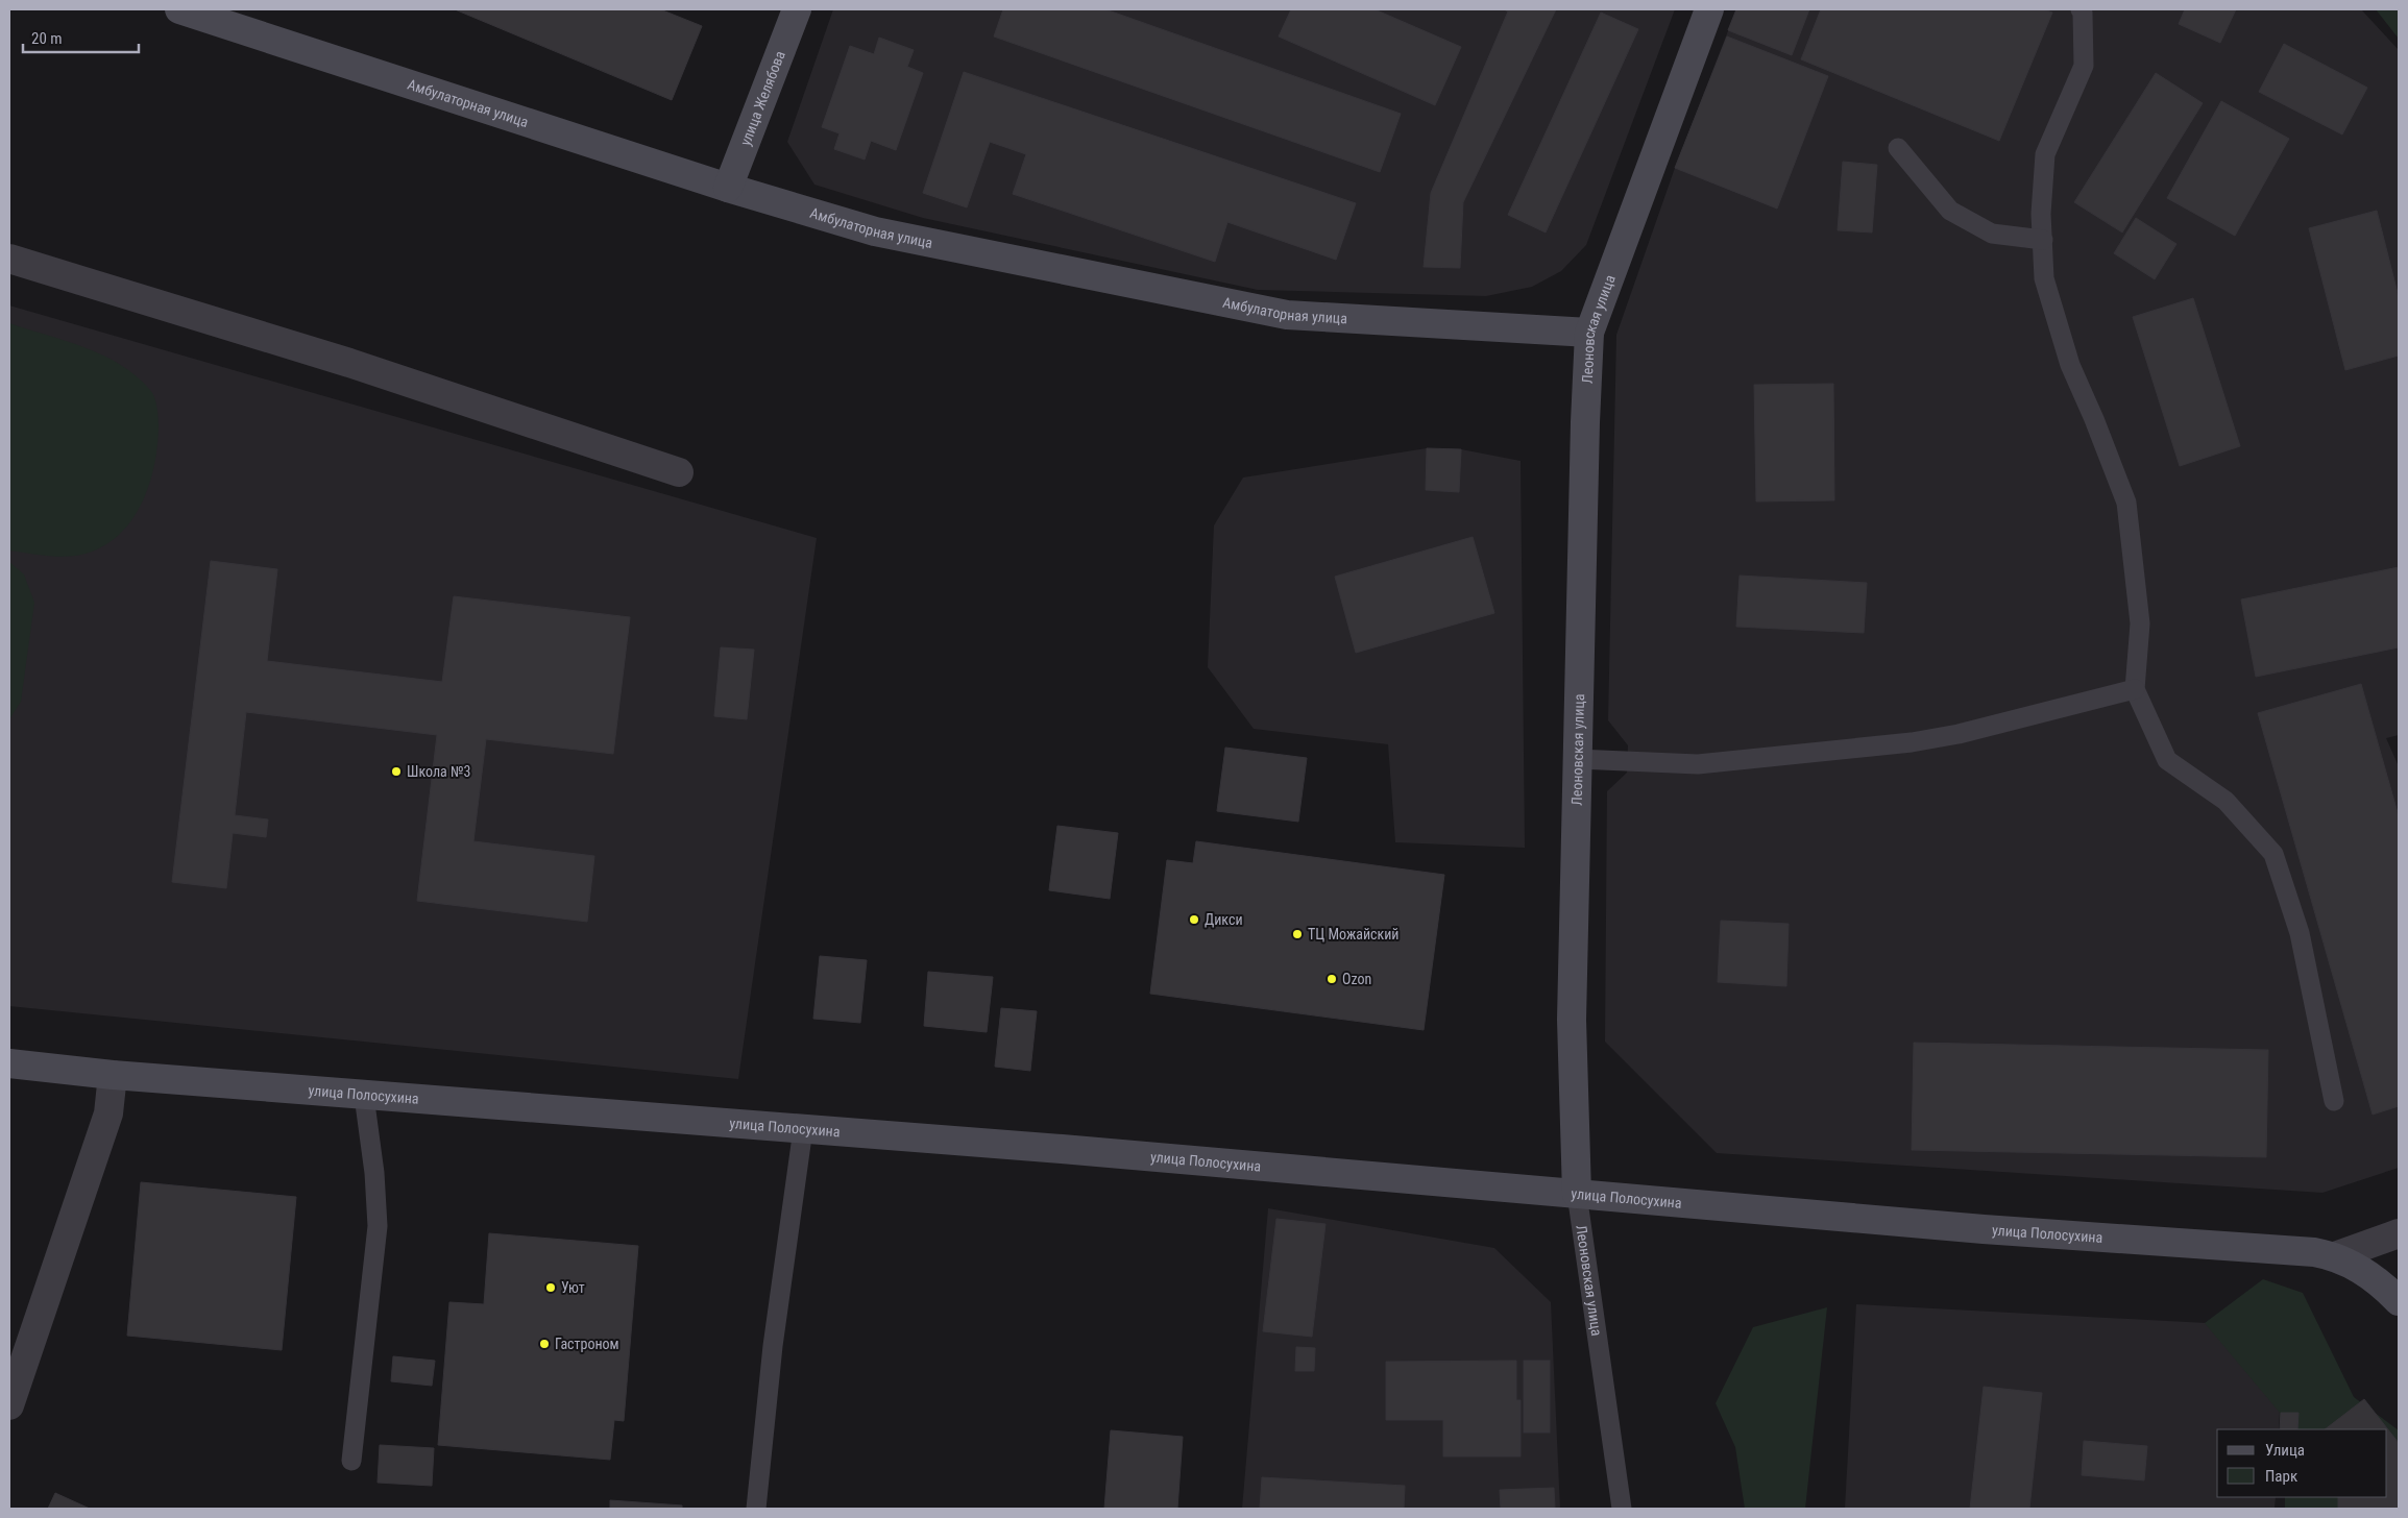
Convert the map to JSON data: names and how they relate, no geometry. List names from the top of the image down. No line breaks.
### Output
{"streets":{"street":["улица Желябова","Амбулаторная улица","Леоновская улица","улица Полосухина"]},"crossings":[["улица Желябова","Амбулаторная улица"],["Амбулаторная улица","Леоновская улица"],["Леоновская улица","улица Полосухина"]],"places":["Школа №3","Дикси","ТЦ Можайский","Ozon","Уют","Гастроном"],"legend":["Улица","Парк"],"scale_bar":"20 m"}
